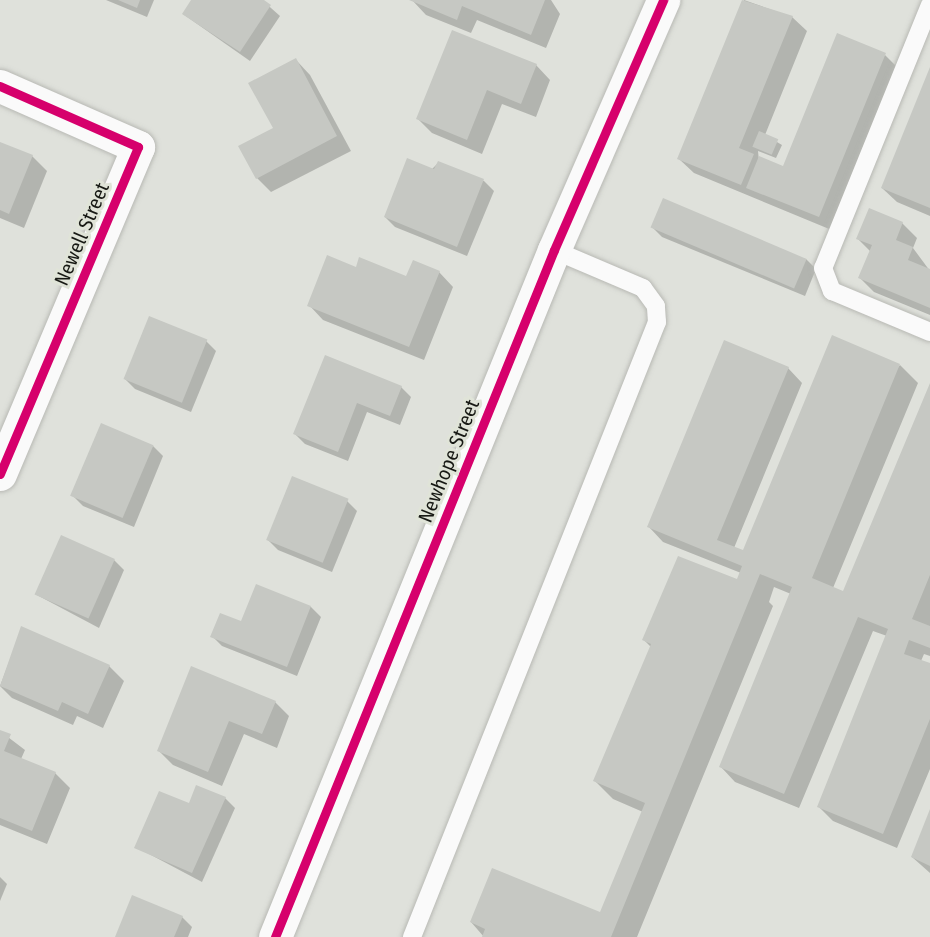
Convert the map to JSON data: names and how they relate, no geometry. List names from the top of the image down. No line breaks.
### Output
{"streets":{"street":["Newell Street","Newhope Street"]}}
